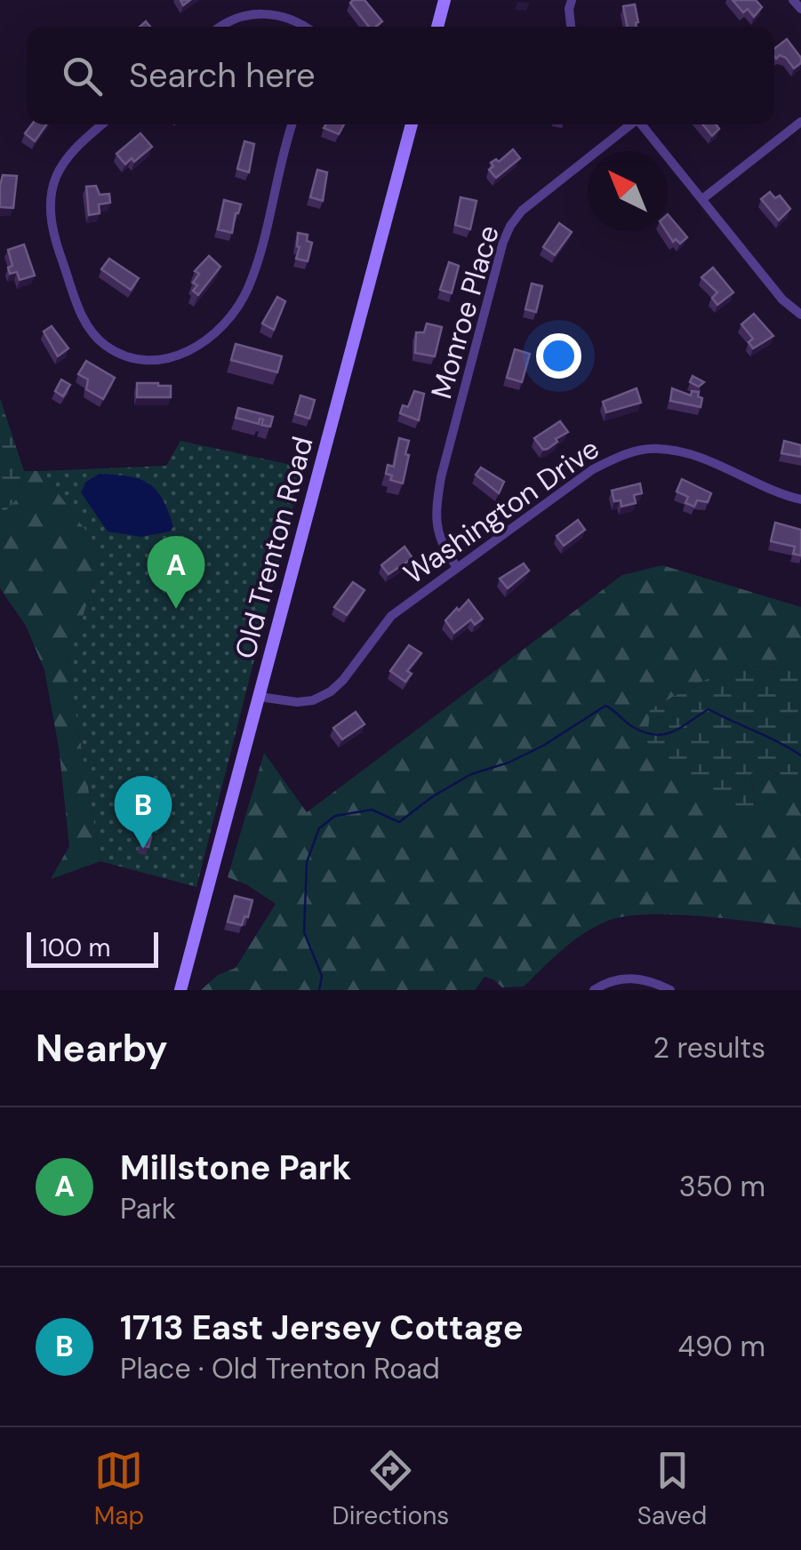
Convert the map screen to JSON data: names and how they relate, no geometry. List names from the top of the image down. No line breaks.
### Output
{"streets":{"main road":["Old Trenton Road"],"street":["Monroe Place","Washington Drive"]},"crossings":[["Monroe Place","Washington Drive"],["Washington Drive","Old Trenton Road"]],"scale_bar":"100 m","north":"top left","page":{"search":"Search here","pins":["A","B"],"scale":"100 m","heading":["Nearby","2 results"],"list":[{"mark":"A","name":"Millstone Park","note":"Park","value":"350 m"},{"mark":"B","name":"1713 East Jersey Cottage","note":"Place · Old Trenton Road","value":"490 m"}],"nav":["Map","Directions","Saved"]}}
